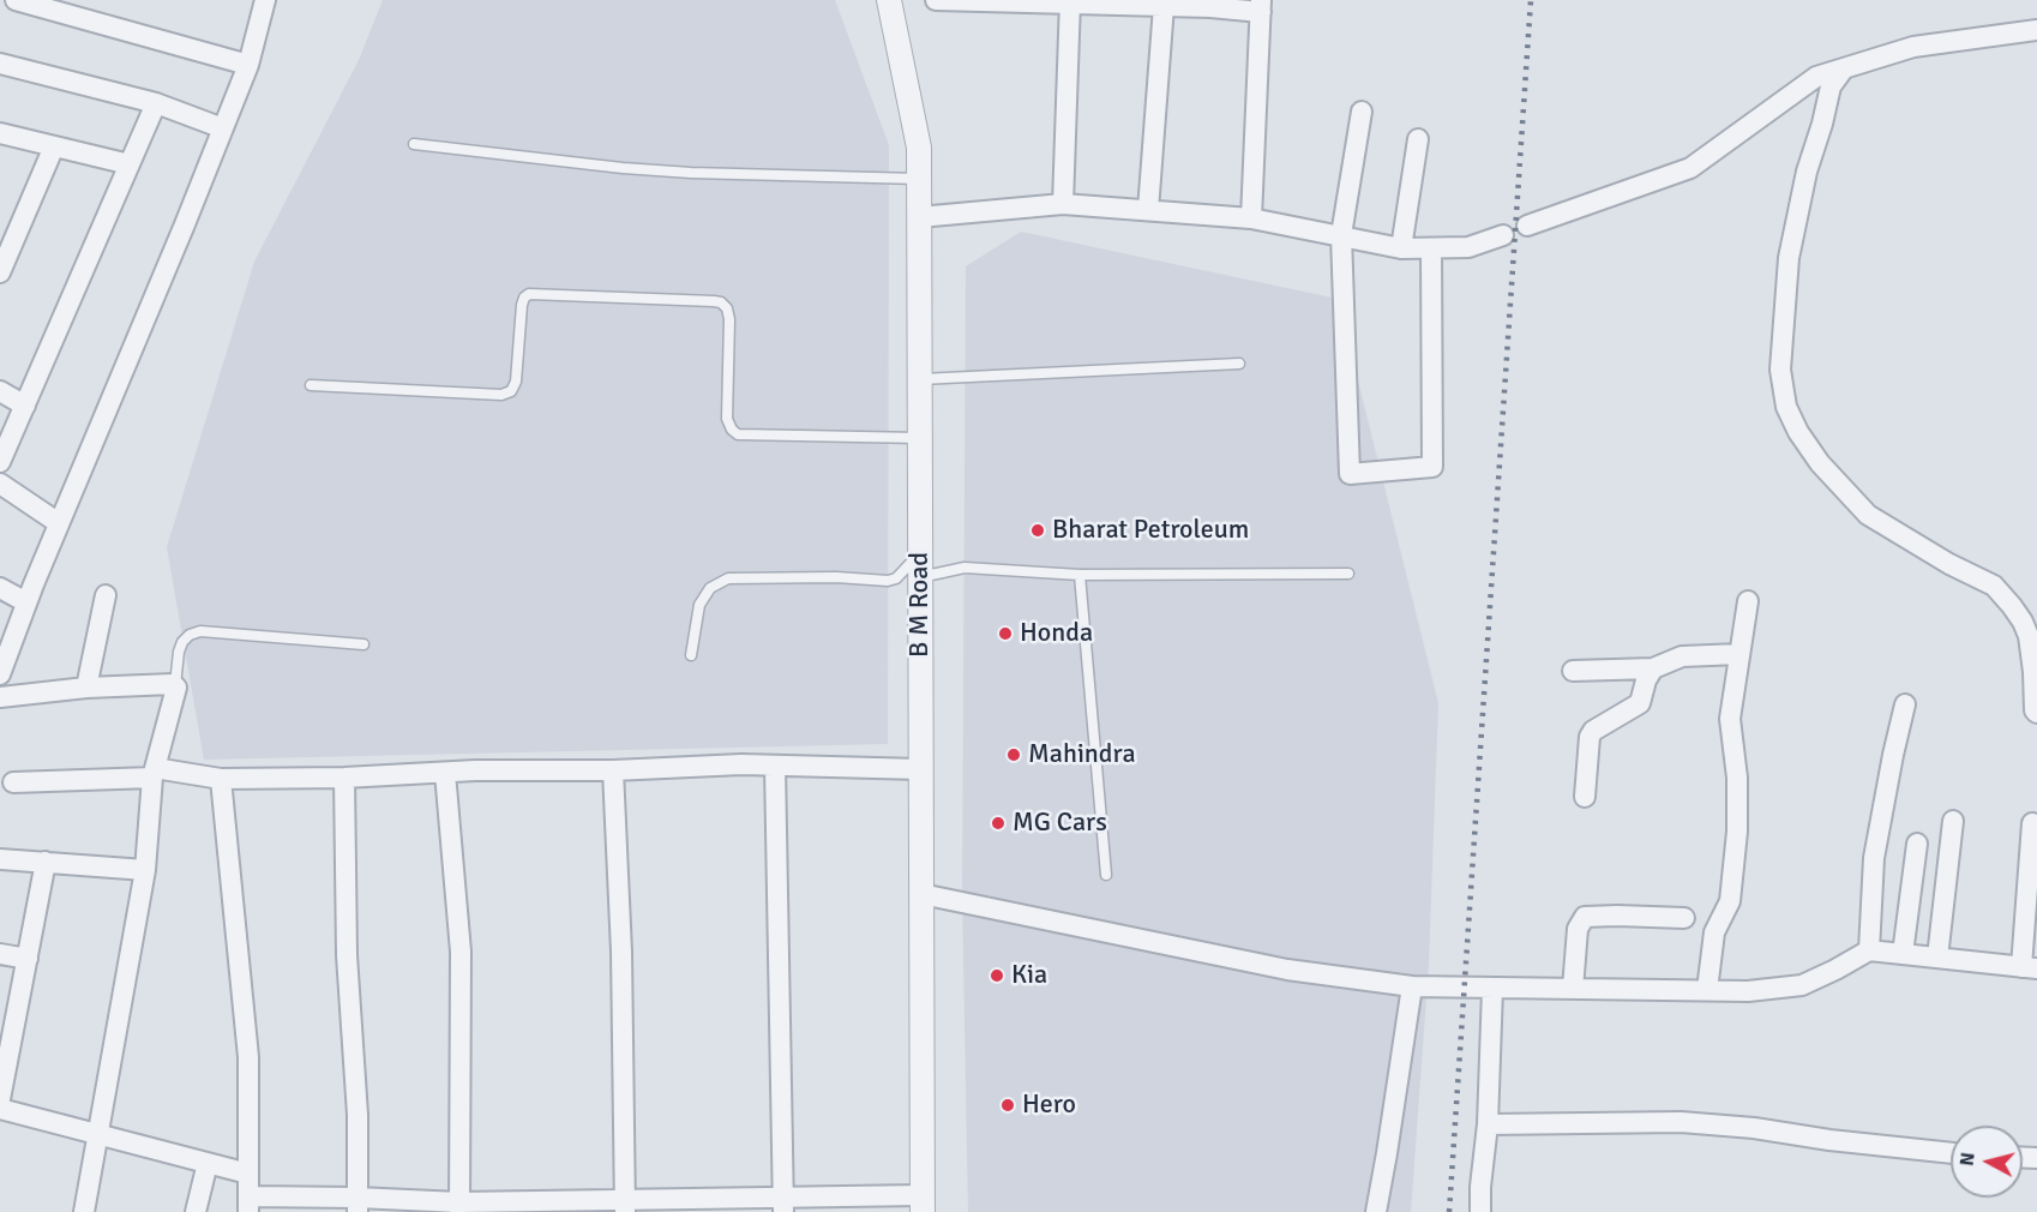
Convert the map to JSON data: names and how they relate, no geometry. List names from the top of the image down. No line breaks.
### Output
{"streets":{"street":["B M Road"]},"places":["Bharat Petroleum","Honda","Mahindra","MG Cars","Kia","Hero"],"north":"left"}
